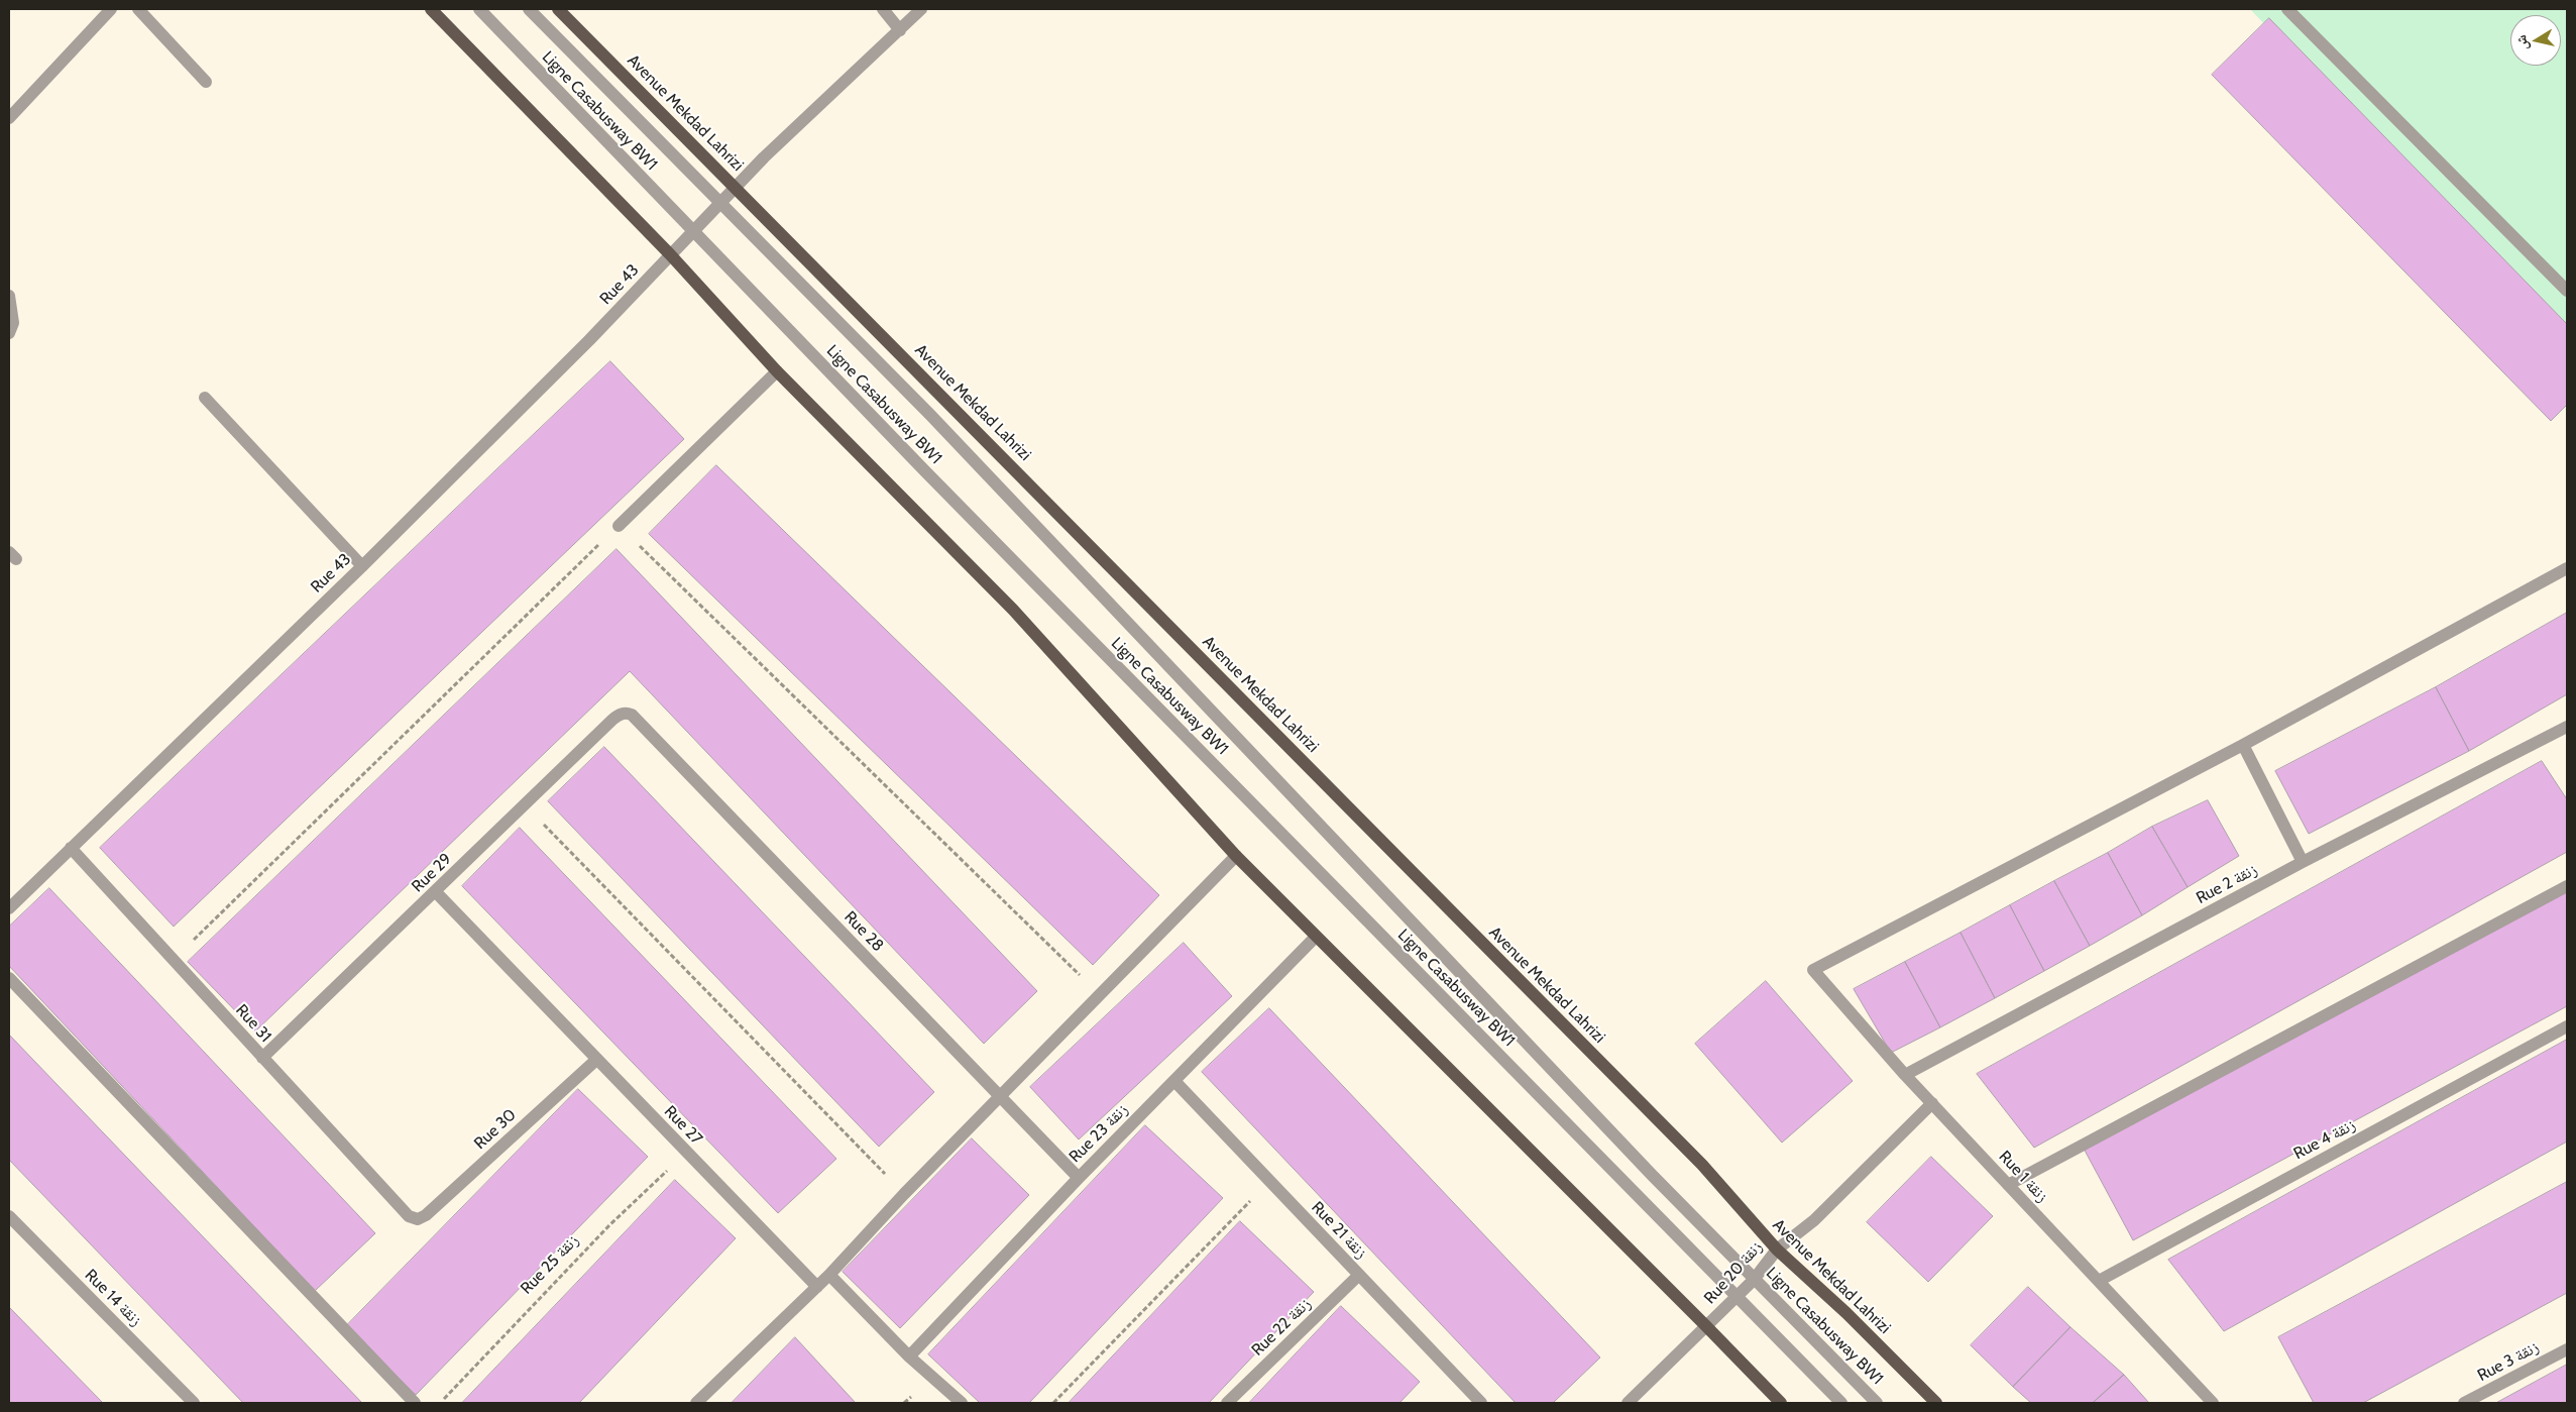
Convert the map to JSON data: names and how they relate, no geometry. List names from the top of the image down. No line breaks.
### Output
{"streets":{"main road":["Avenue Mekdad Lahrizi"],"street":["Ligne Casabusway BW1","Rue 43","Rue 29","Rue 2 زنقة","Rue 28","Rue 31","Rue 27","Rue 30","Rue 23 زنقة","Rue 4 زنقة","Rue 1 زنقة","Rue 21 زنقة","Rue 20 زنقة","Rue 14 زنقة","Rue 22 زنقة","Rue 3 زنقة"],"path":["Rue 25 زنقة"]},"crossings":[["Ligne Casabusway BW1","Rue 43"],["Ligne Casabusway BW1","Rue 20 زنقة"],["Avenue Mekdad Lahrizi","Rue 43"],["Avenue Mekdad Lahrizi","Rue 20 زنقة"],["Rue 43","Rue 31"],["Rue 29","Rue 28"],["Rue 29","Rue 31"],["Rue 29","Rue 27"],["Rue 2 زنقة","Rue 1 زنقة"],["Rue 28","Rue 23 زنقة"],["Rue 31","Rue 30"],["Rue 27","Rue 30"],["Rue 27","Rue 25 زنقة"],["Rue 23 زنقة","Rue 21 زنقة"],["Rue 4 زنقة","Rue 1 زنقة"],["Rue 1 زنقة","Rue 20 زنقة"],["Rue 21 زنقة","Rue 22 زنقة"]],"north":"left"}
